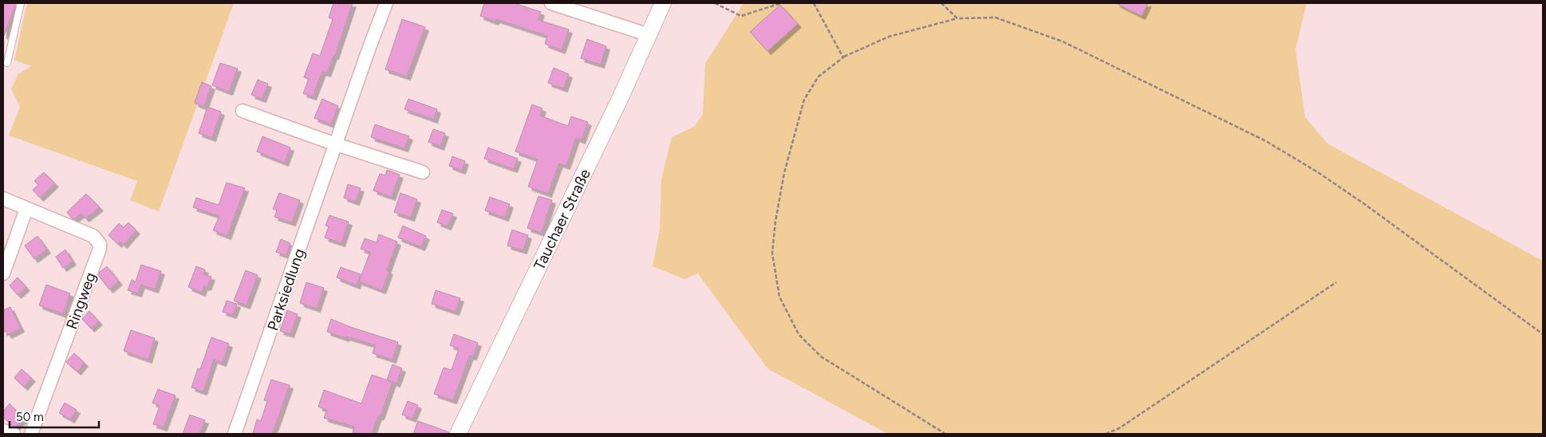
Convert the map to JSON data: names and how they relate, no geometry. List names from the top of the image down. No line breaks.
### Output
{"streets":{"street":["Tauchaer Straße","Parksiedlung","Ringweg"]},"scale_bar":"50 m"}
